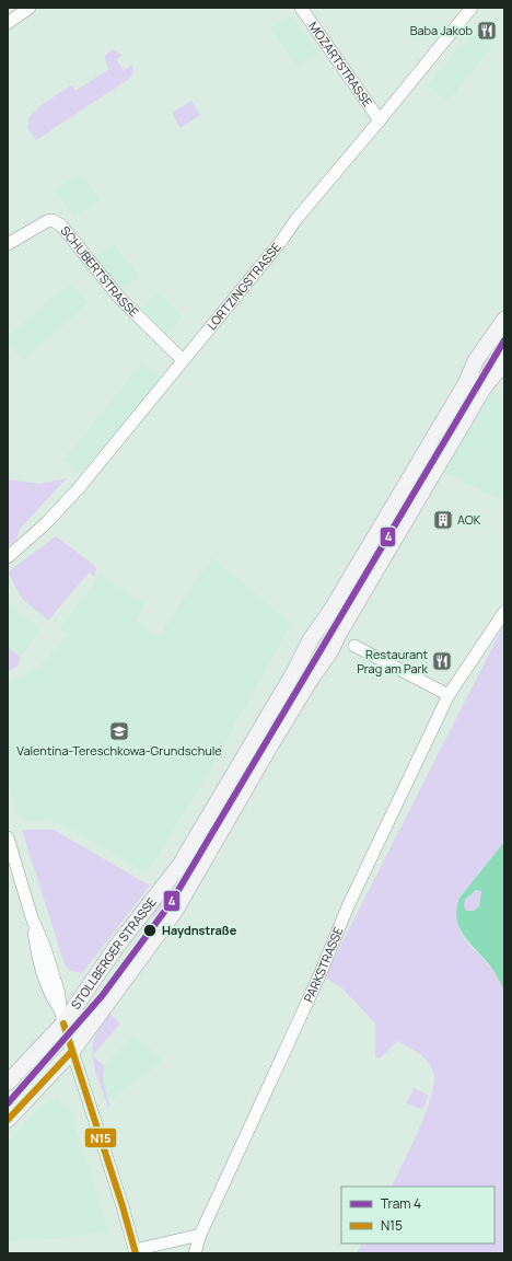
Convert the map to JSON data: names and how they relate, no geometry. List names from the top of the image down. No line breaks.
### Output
{"streets":{"main road":["STOLLBERGER STRASSE"],"street":["MOZARTSTRASSE","SCHUBERTSTRASSE","LORTZINGSTRASSE","PARKSTRASSE"]},"crossings":[["MOZARTSTRASSE","LORTZINGSTRASSE"],["SCHUBERTSTRASSE","LORTZINGSTRASSE"]],"places":{"restaurant":["Baba Jakob","Restaurant Prag am Park"],"building":["AOK"],"school or university":["Valentina-Tereschkowa-Grundschule"],"other":["Haydnstraße"]},"lines":["tram line 4","transit line N15"],"legend":["Tram 4","N15"]}
